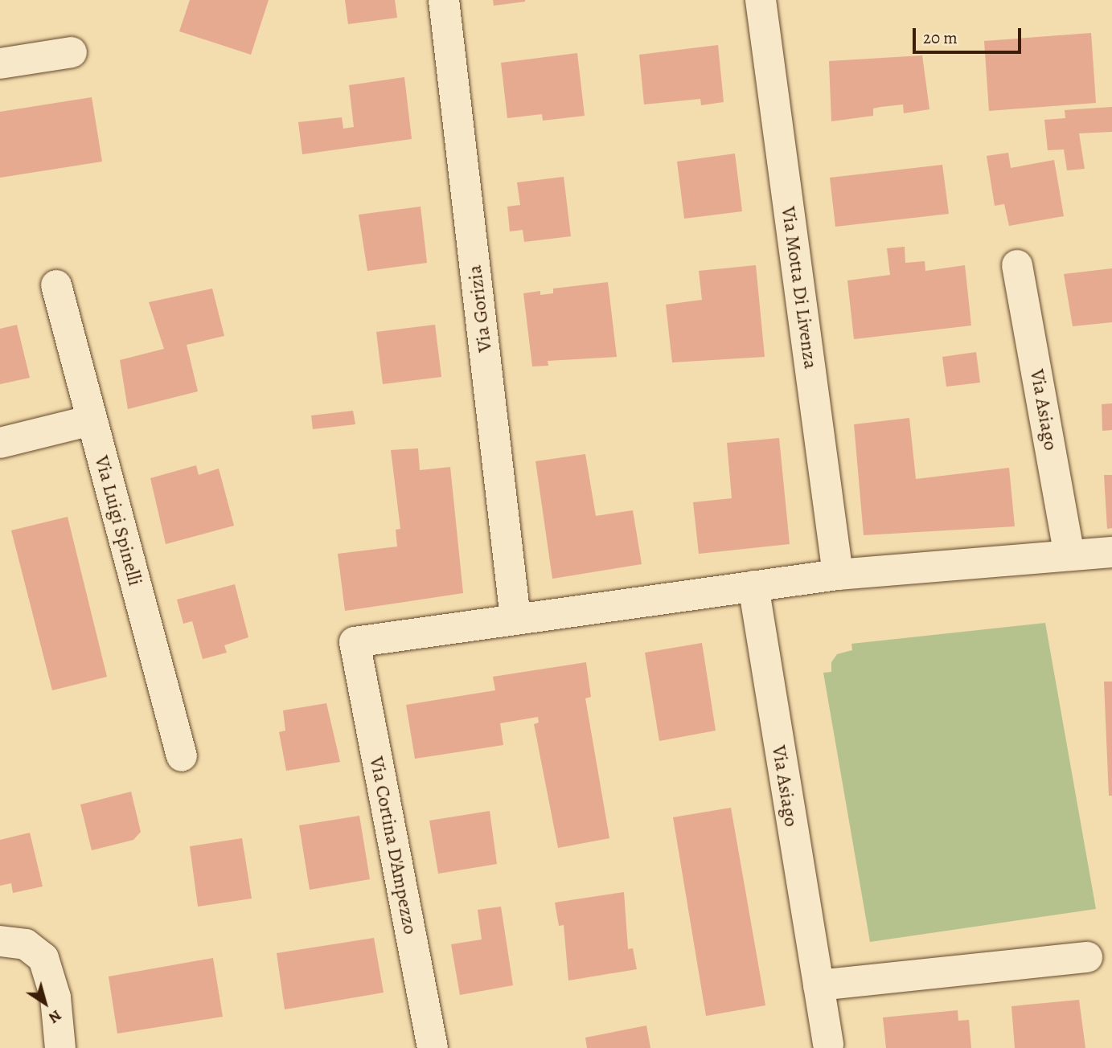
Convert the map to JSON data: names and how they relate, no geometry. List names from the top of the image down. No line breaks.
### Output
{"streets":{"street":["Via Motta Di Livenza","Via Gorizia","Via Asiago","Via Luigi Spinelli","Via Cortina D'Ampezzo"]},"crossings":[["Via Gorizia","Via Cortina D'Ampezzo"]],"scale_bar":"20 m","north":"bottom right"}
